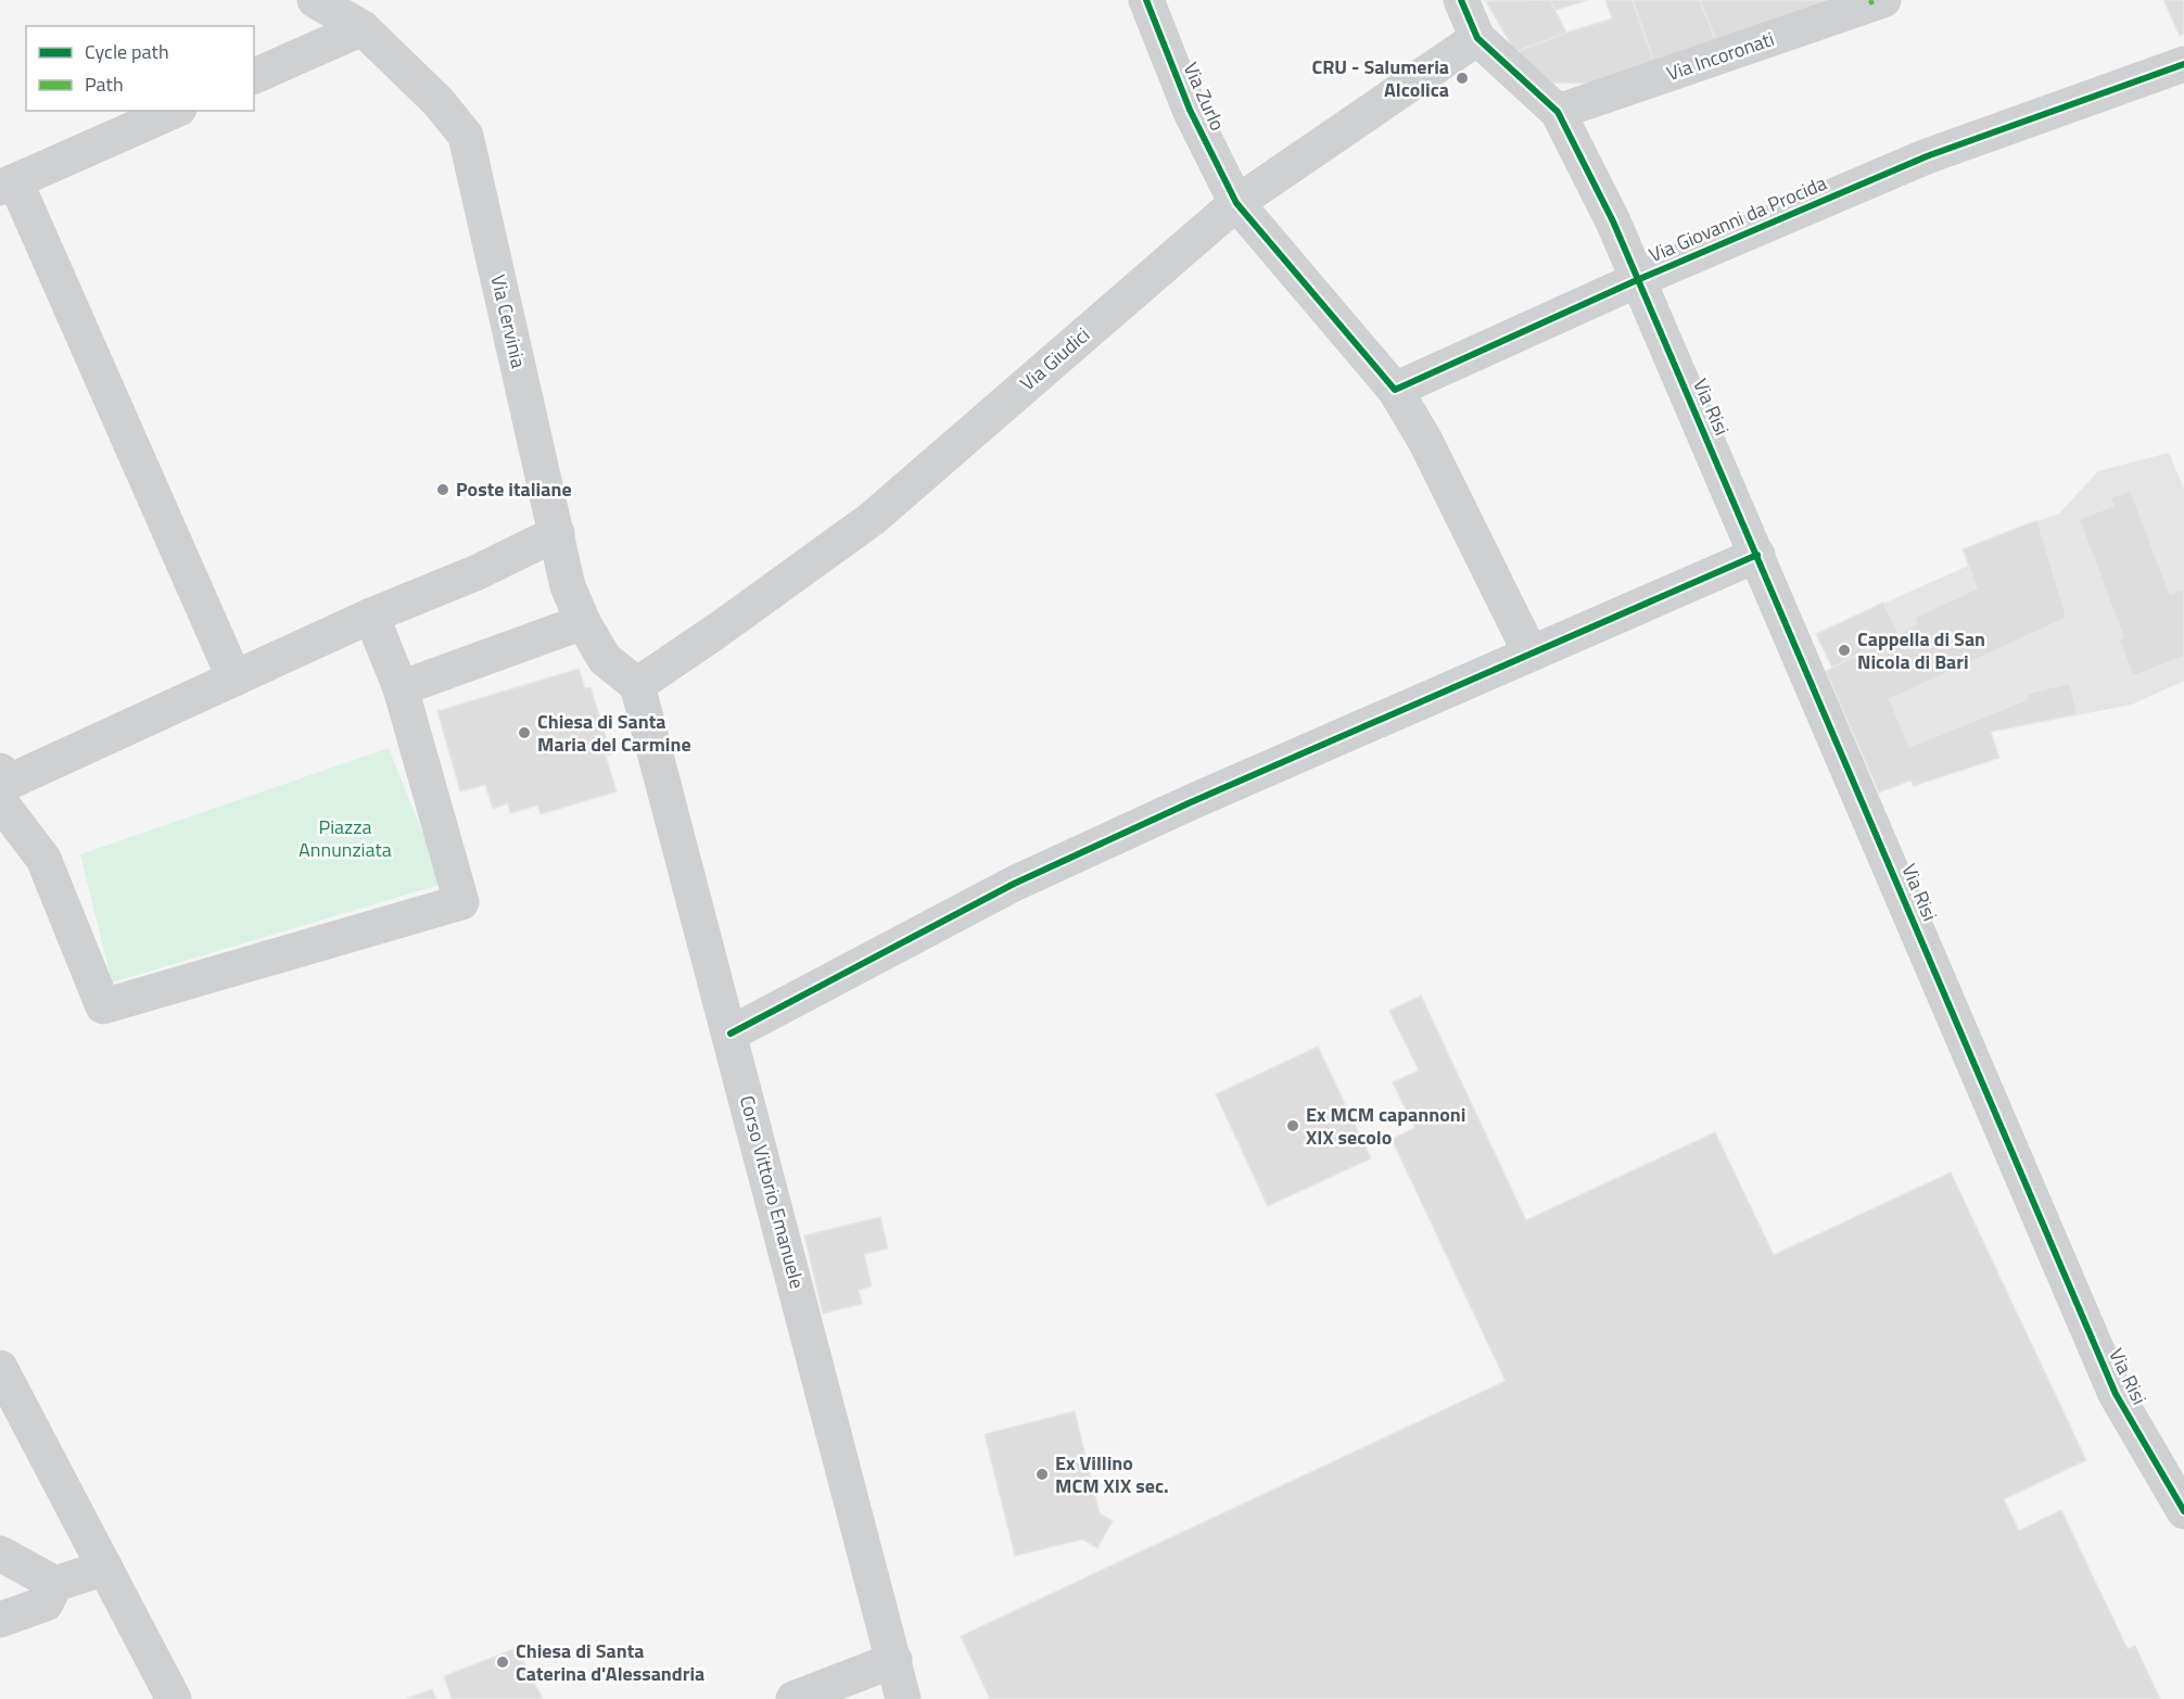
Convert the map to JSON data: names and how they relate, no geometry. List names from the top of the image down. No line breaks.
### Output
{"streets":{"street":["Via Incoronati","Via Zurlo","Via Giovanni da Procida","Via Cervinia","Via Giudici","Via Risi","Corso Vittorio Emanuele"]},"crossings":[["Via Incoronati","Via Risi"],["Via Zurlo","Via Giudici"],["Via Giovanni da Procida","Via Risi"],["Via Cervinia","Via Giudici"],["Via Cervinia","Corso Vittorio Emanuele"],["Via Giudici","Corso Vittorio Emanuele"]],"parks":["Piazza Annunziata"],"places":["CRU - Salumeria Alcolica","Poste italiane","Cappella di San Nicola di Bari","Chiesa di Santa Maria del Carmine","Ex MCM capannoni XIX secolo","Ex Villino MCM XIX sec.","Chiesa di Santa Caterina d'Alessandria"],"legend":["Cycle path","Path"]}
